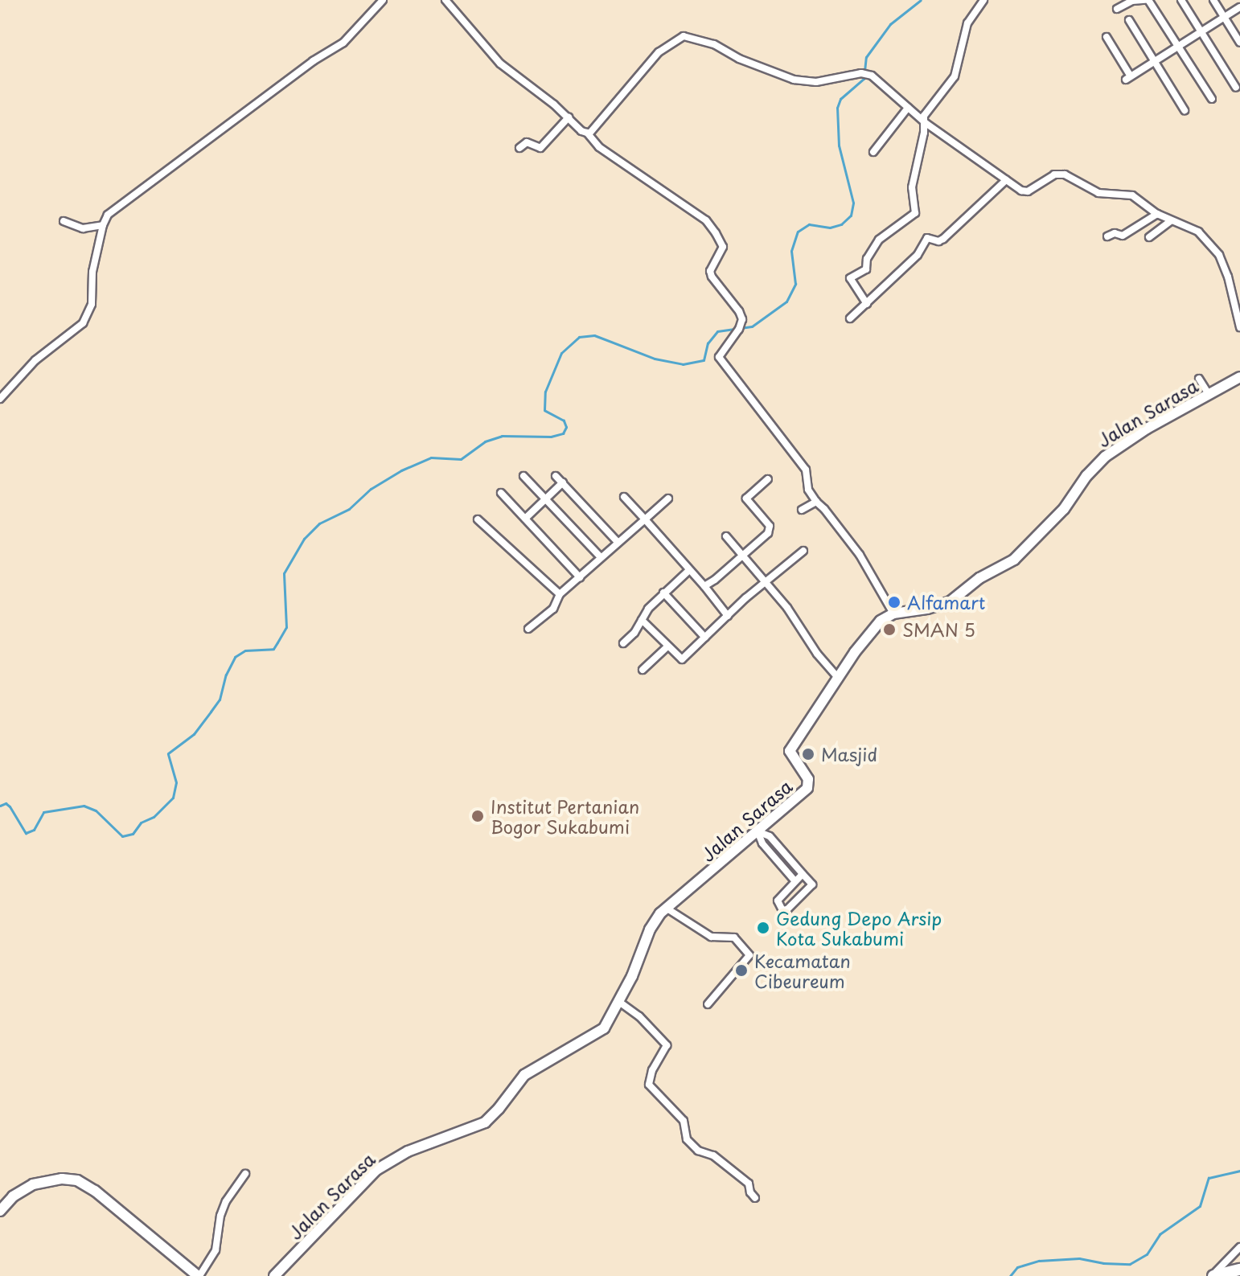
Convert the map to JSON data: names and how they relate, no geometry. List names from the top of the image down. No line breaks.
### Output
{"streets":{"street":["Jalan Sarasa"]},"places":["Alfamart","SMAN 5","Masjid","Institut Pertanian Bogor Sukabumi","Gedung Depo Arsip Kota Sukabumi","Kecamatan Cibeureum"]}
